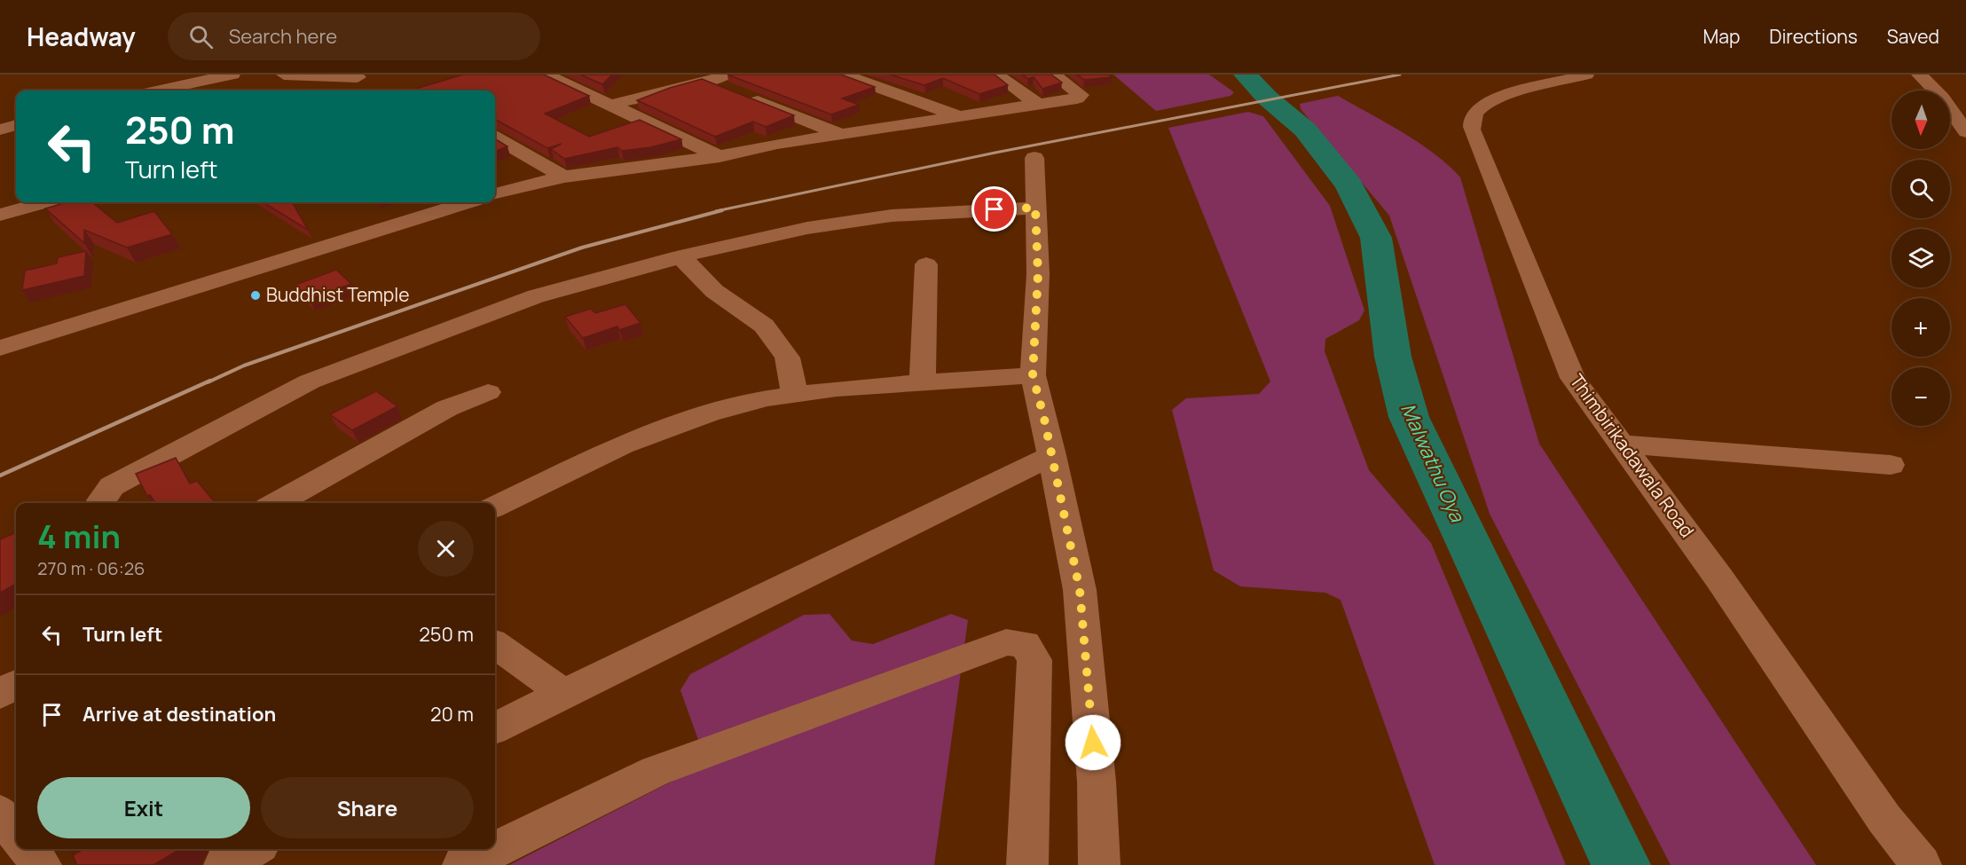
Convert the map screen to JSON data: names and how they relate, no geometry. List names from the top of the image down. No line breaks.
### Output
{"streets":{"street":["Thimbirikadawala Road"]},"water":["Malwathu Oya"],"places":["Buddhist Temple"],"north":"bottom","page":{"header":"Headway","search":"Search here","nav":["Map","Directions","Saved"],"map_buttons":["+","−"],"turn":["250 m","Turn left"],"heading":["4 min","270 m · 06:26"],"list":[{"name":"Turn left","value":"250 m"},{"name":"Arrive at destination","value":"20 m"}],"buttons":["Exit","Share"]}}
